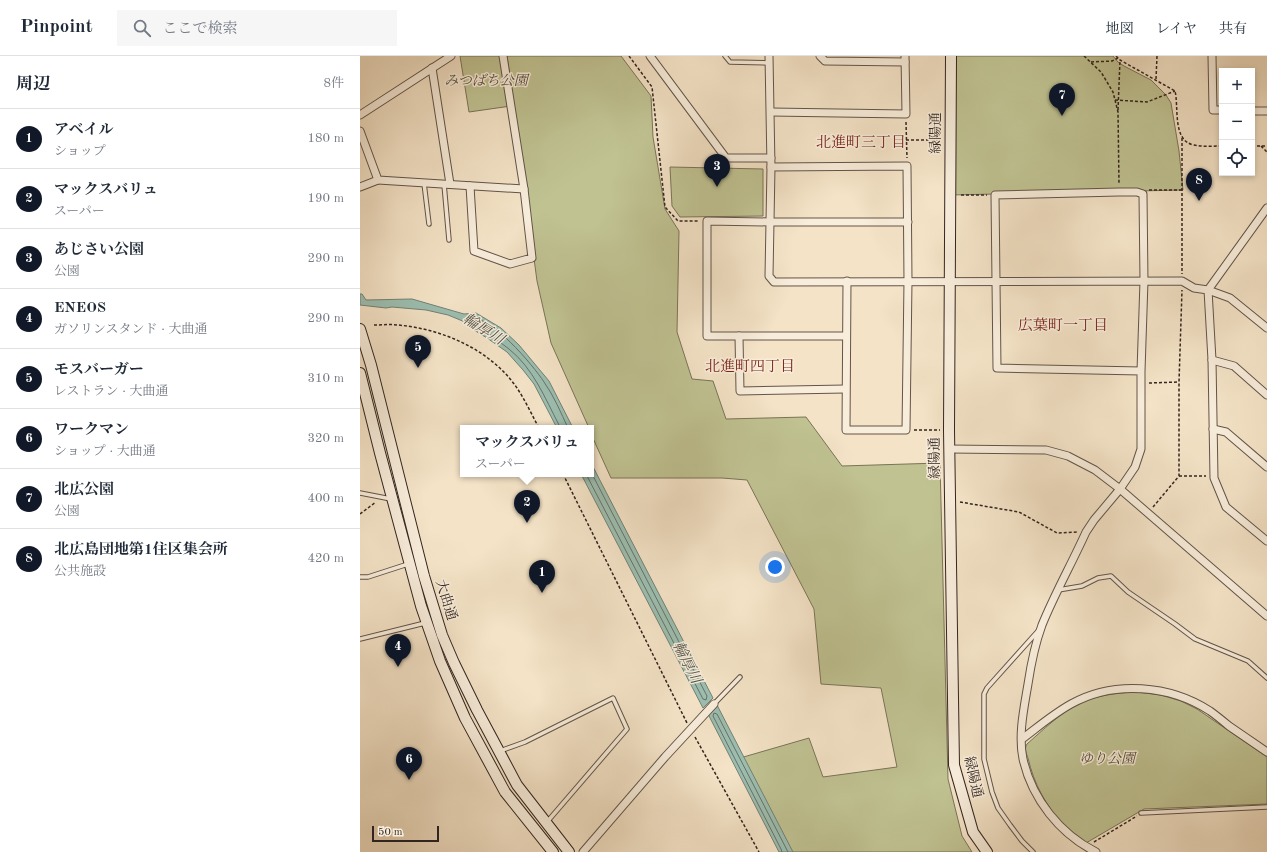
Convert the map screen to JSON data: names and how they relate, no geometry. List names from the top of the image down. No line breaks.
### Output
{"streets":{"main road":["緑陽通","大曲通"]},"districts":["北進町三丁目","広葉町一丁目","北進町四丁目"],"water":["輪厚川"],"parks":["みつばち公園","ゆり公園"],"scale_bar":"50 m","page":{"header":"Pinpoint","search":"ここで検索","nav":["地図","レイヤ","共有"],"heading":["周辺","8件"],"map_buttons":["+","−"],"pins":["7","3","8","5","2","1","4","6"],"list":[{"mark":"1","name":"アベイル","note":"ショップ","value":"180 m"},{"mark":"2","name":"マックスバリュ","note":"スーパー","value":"190 m"},{"mark":"3","name":"あじさい公園","note":"公園","value":"290 m"},{"mark":"4","name":"ENEOS","note":"ガソリンスタンド · 大曲通","value":"290 m"},{"mark":"5","name":"モスバーガー","note":"レストラン · 大曲通","value":"310 m"},{"mark":"6","name":"ワークマン","note":"ショップ · 大曲通","value":"320 m"},{"mark":"7","name":"北広公園","note":"公園","value":"400 m"},{"mark":"8","name":"北広島団地第1住区集会所","note":"公共施設","value":"420 m"}],"popup":["マックスバリュ","スーパー"],"scale":"50 m"}}
